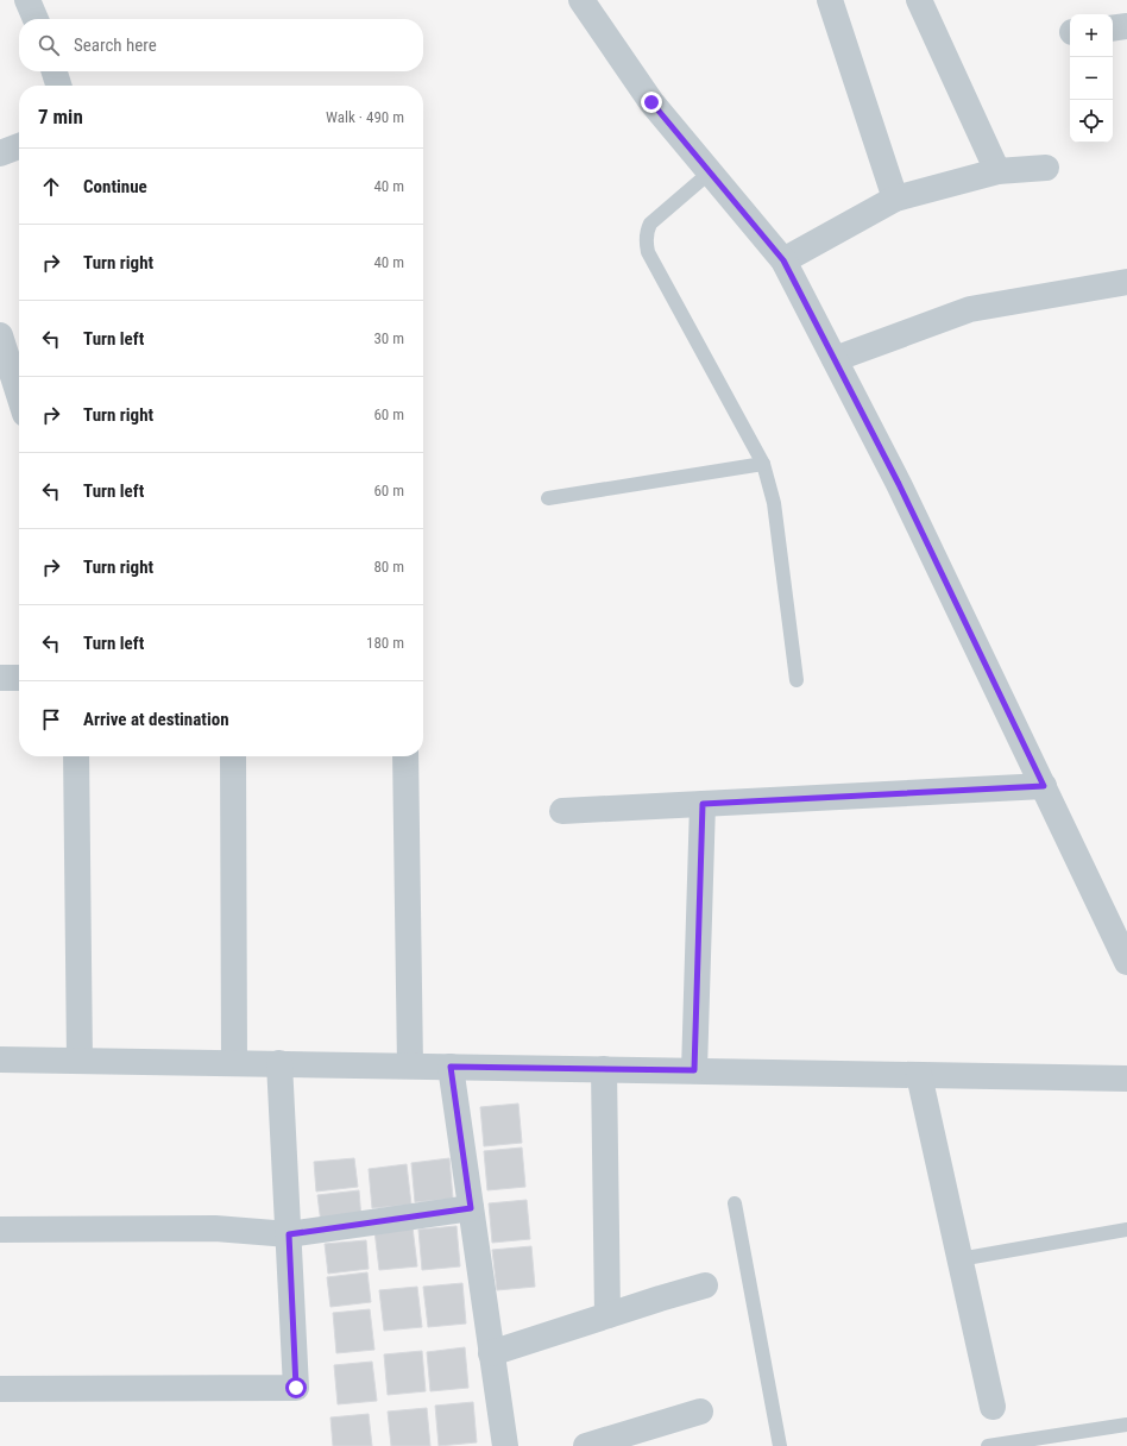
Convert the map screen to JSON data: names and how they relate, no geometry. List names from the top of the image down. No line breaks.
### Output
{"page":{"map_buttons":["+","−"],"search":"Search here","heading":["7 min","Walk · 490 m"],"list":[["Continue","40 m"],["Turn right","40 m"],["Turn left","30 m"],["Turn right","60 m"],["Turn left","60 m"],["Turn right","80 m"],["Turn left","180 m"],"Arrive at destination"]}}
